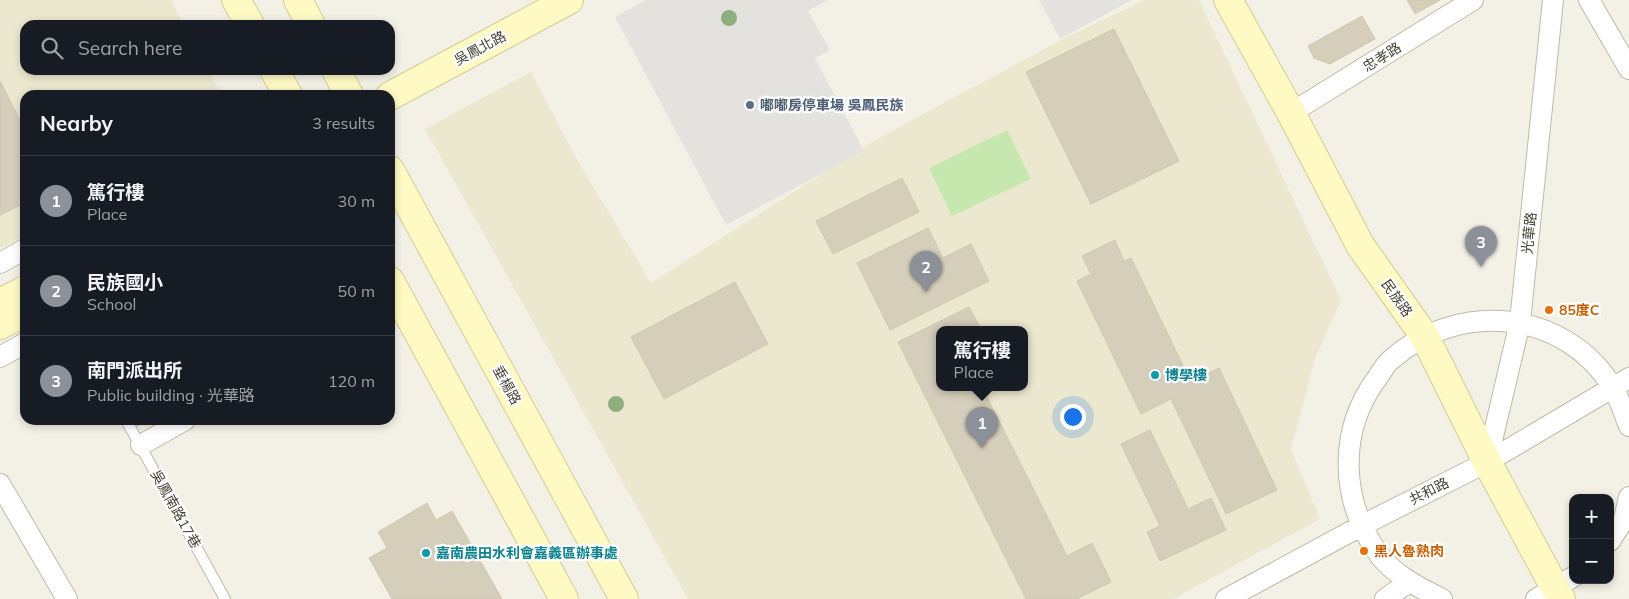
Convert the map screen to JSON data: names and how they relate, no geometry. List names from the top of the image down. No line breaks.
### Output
{"streets":{"street":["吳鳳北路","忠孝路","光華路","民族路","垂楊路","共和路"],"lane":["吳鳳南路17巷"]},"crossings":[["忠孝路","民族路"],["光華路","民族路"],["光華路","共和路"],["民族路","共和路"]],"places":["嘟嘟房停車場 吳鳳民族","85度C","博學樓","黑人魯熟肉","嘉南農田水利會嘉義區辦事處"],"page":{"search":"Search here","heading":["Nearby","3 results"],"list":[{"mark":"1","name":"篤行樓","note":"Place","value":"30 m"},{"mark":"2","name":"民族國小","note":"School","value":"50 m"},{"mark":"3","name":"南門派出所","note":"Public building · 光華路","value":"120 m"}],"pins":["3","2","1"],"popup":["篤行樓","Place"],"map_buttons":["+","−"]}}
